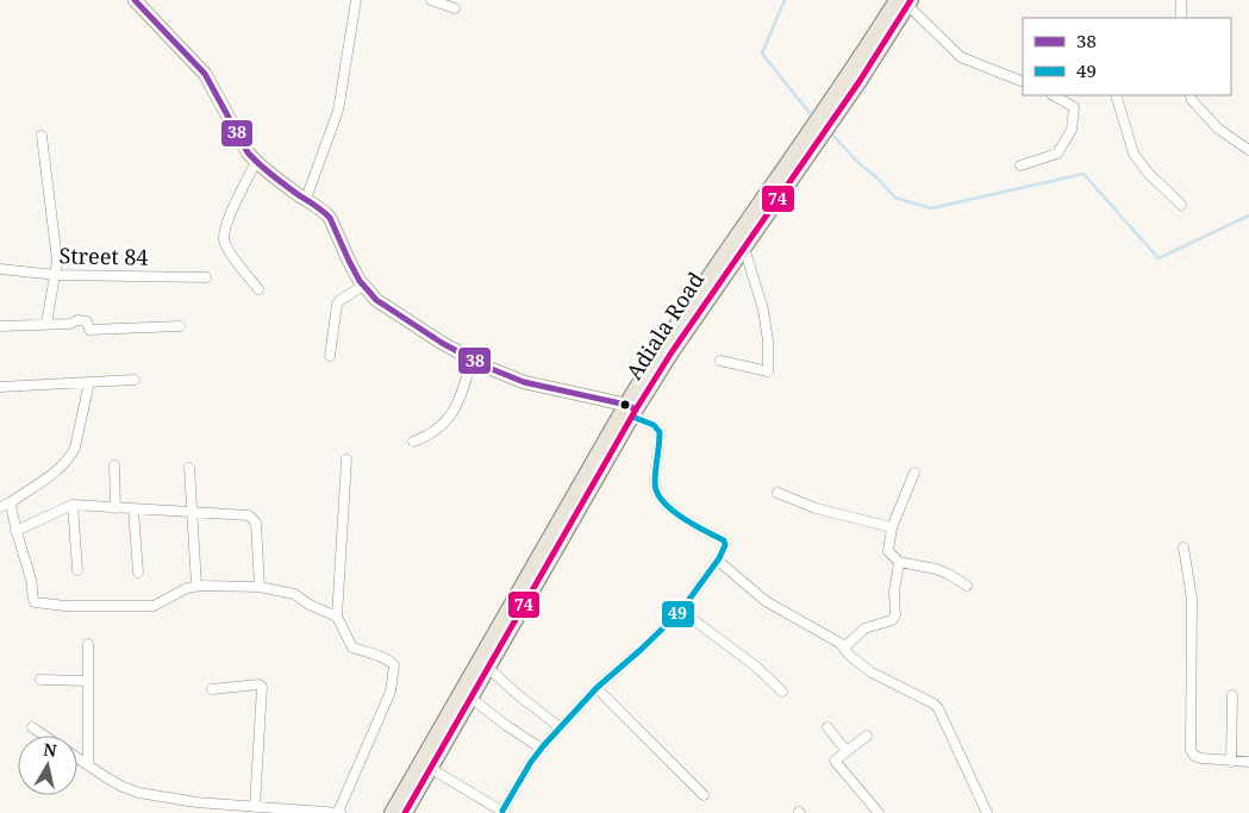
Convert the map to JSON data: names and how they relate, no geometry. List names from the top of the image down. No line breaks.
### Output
{"streets":{"main road":["Adiala Road"],"street":["Street 84"]},"lines":["transit line 38","transit line 74","transit line 49"],"legend":["38","49"],"north":"top"}
